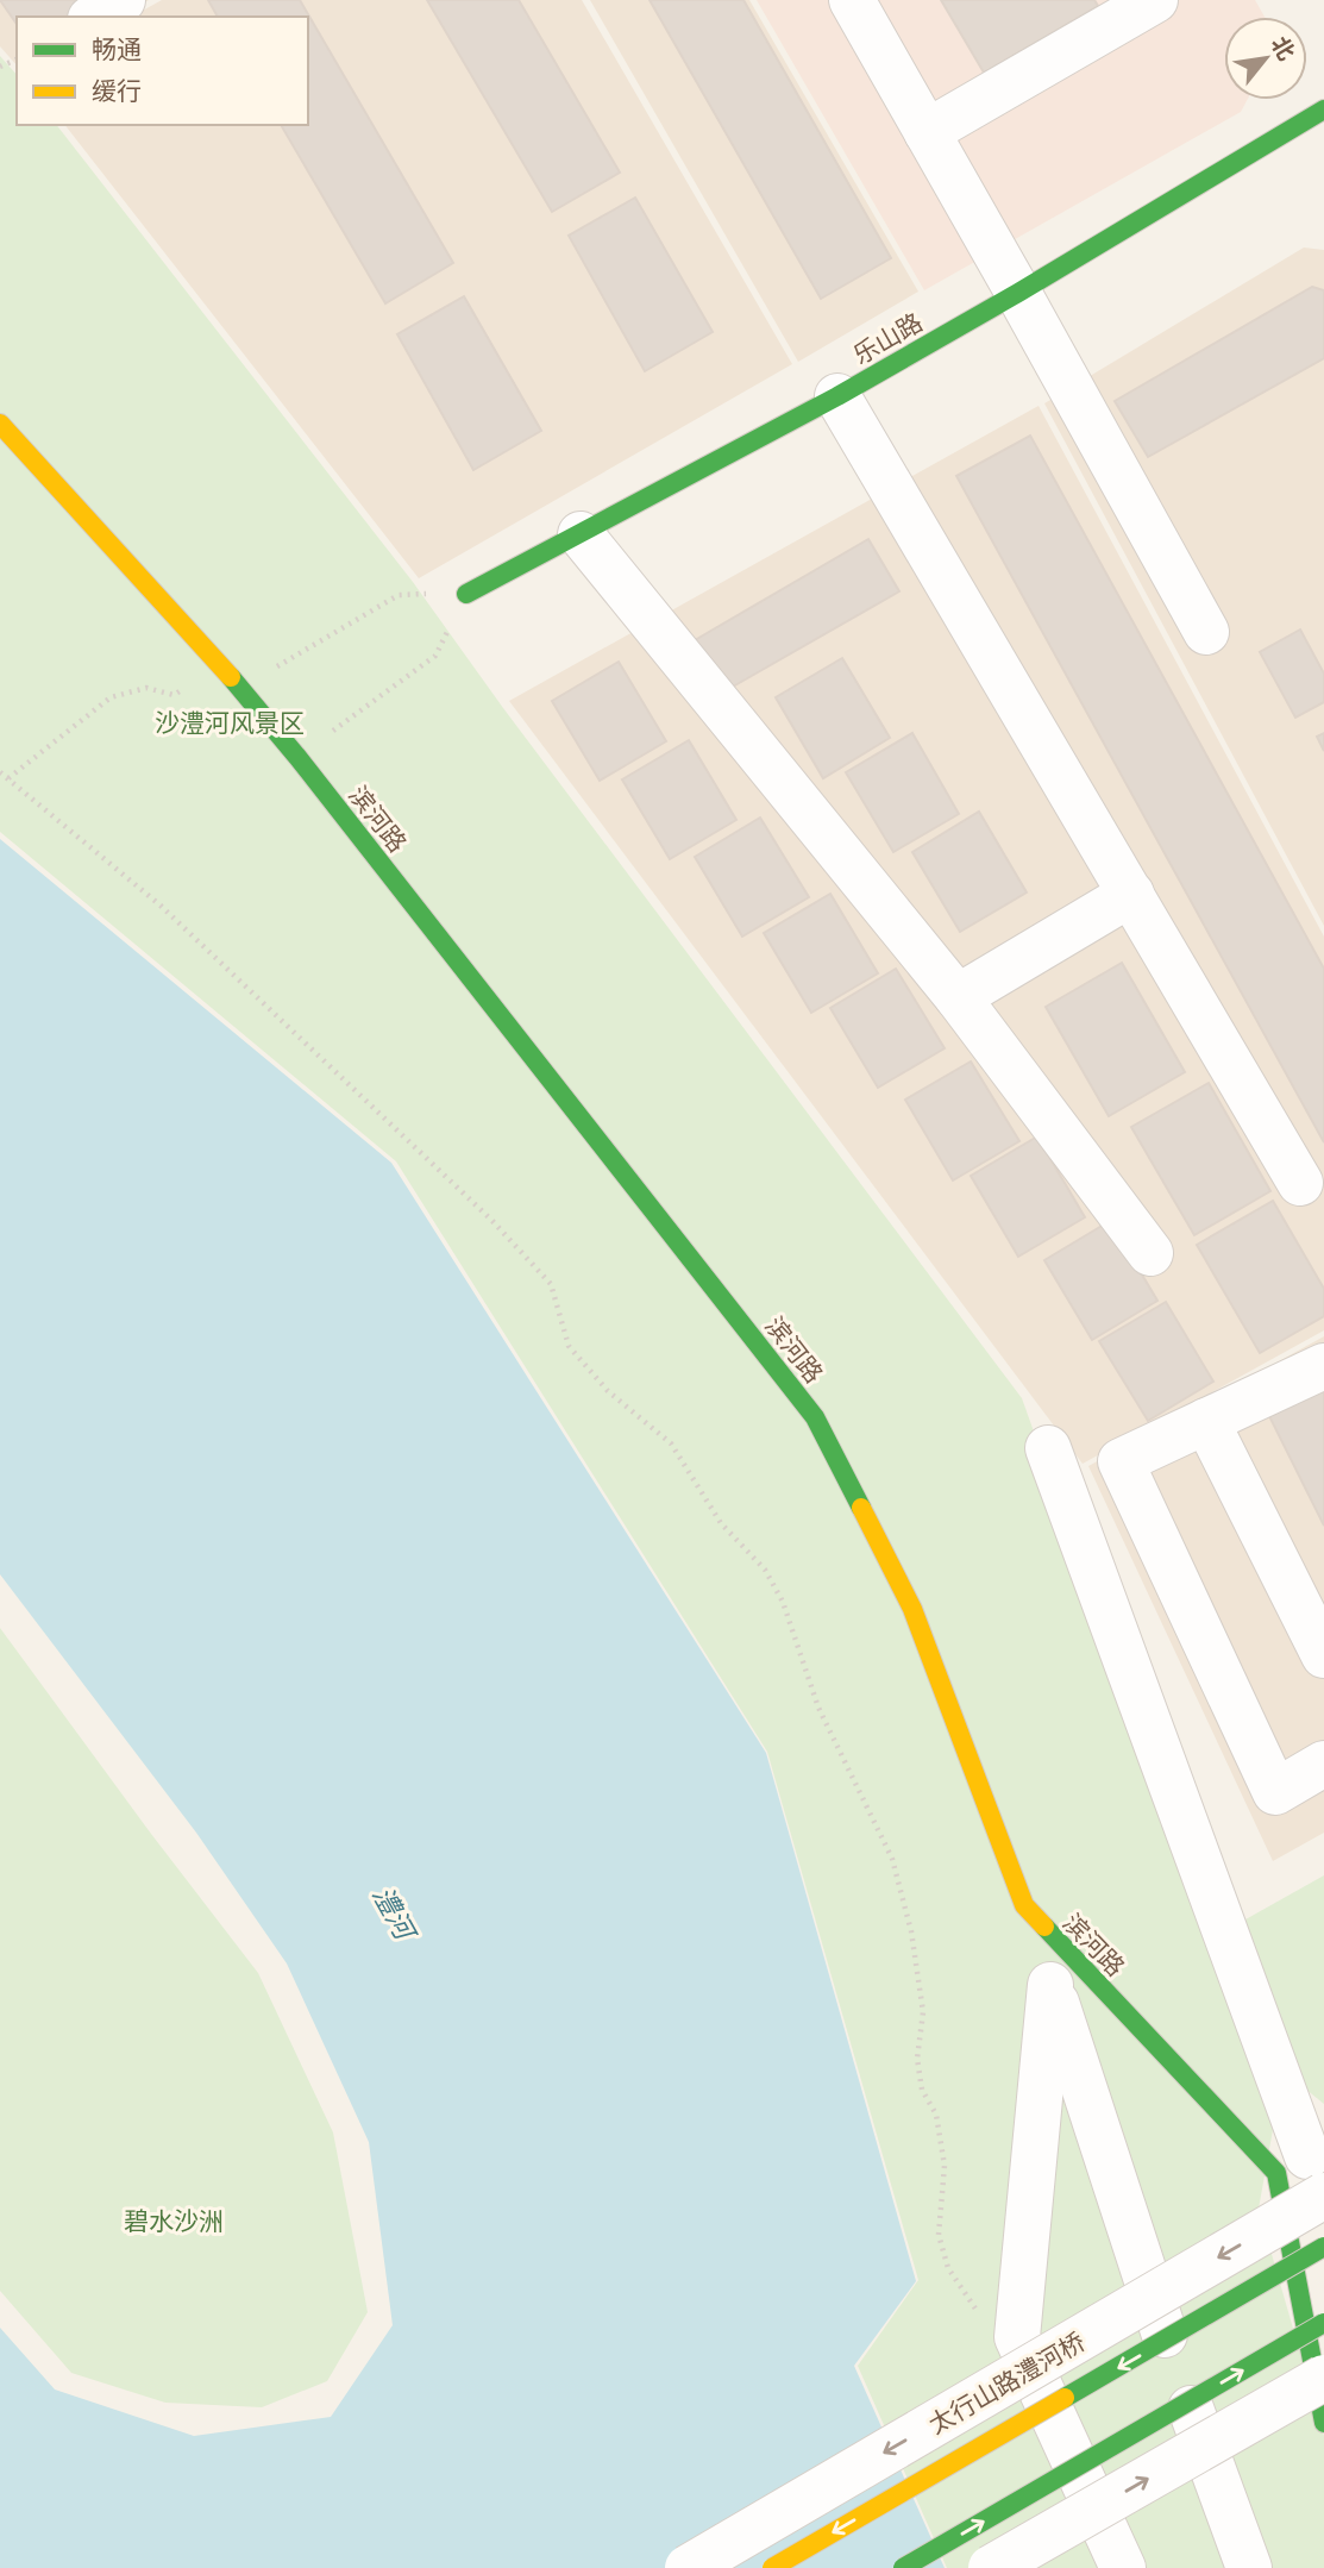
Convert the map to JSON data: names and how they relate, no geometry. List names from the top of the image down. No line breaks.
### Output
{"streets":{"street":["乐山路","滨河路","太行山路澧河桥"]},"crossings":[["滨河路","太行山路澧河桥"]],"water":["澧河"],"parks":["沙澧河风景区","碧水沙洲"],"legend":["畅通","缓行"],"north":"top right"}
